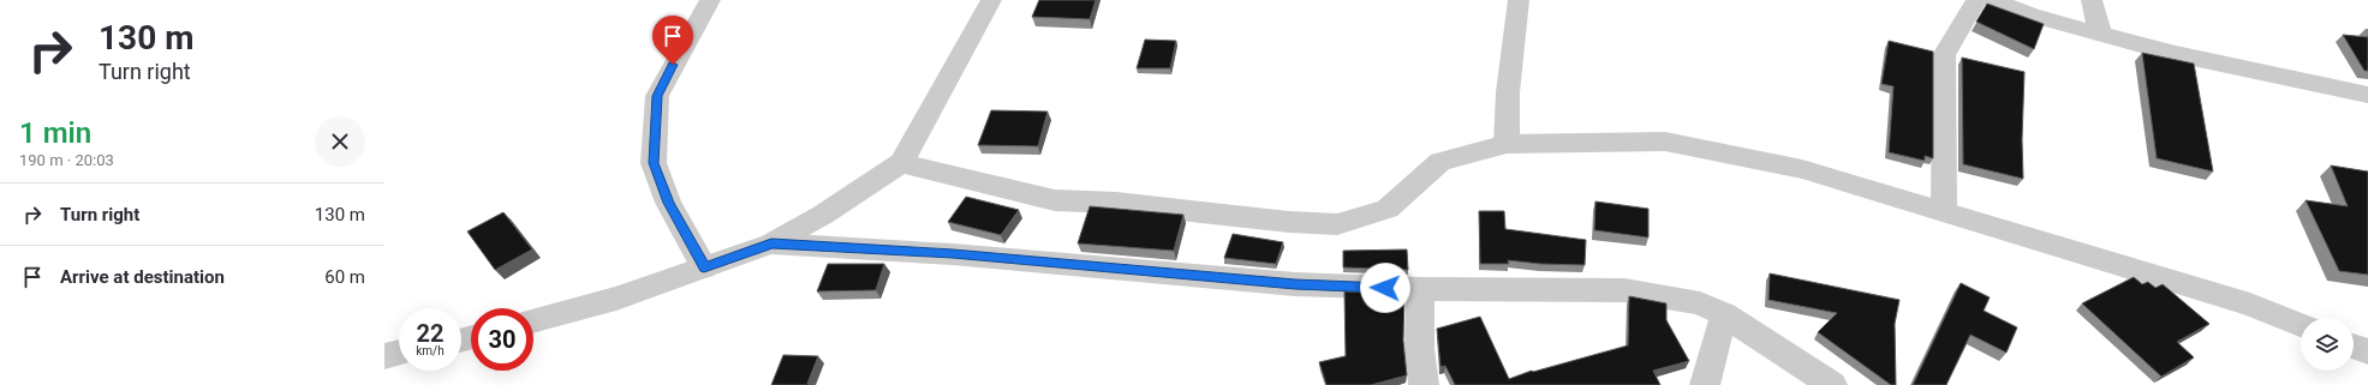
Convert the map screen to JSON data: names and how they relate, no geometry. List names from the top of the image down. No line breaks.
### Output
{"page":{"turn":["130 m","Turn right"],"heading":["1 min","190 m · 20:03"],"list":[{"name":"Turn right","value":"130 m"},{"name":"Arrive at destination","value":"60 m"}],"speed":"22 km/h","limit":"30"}}
